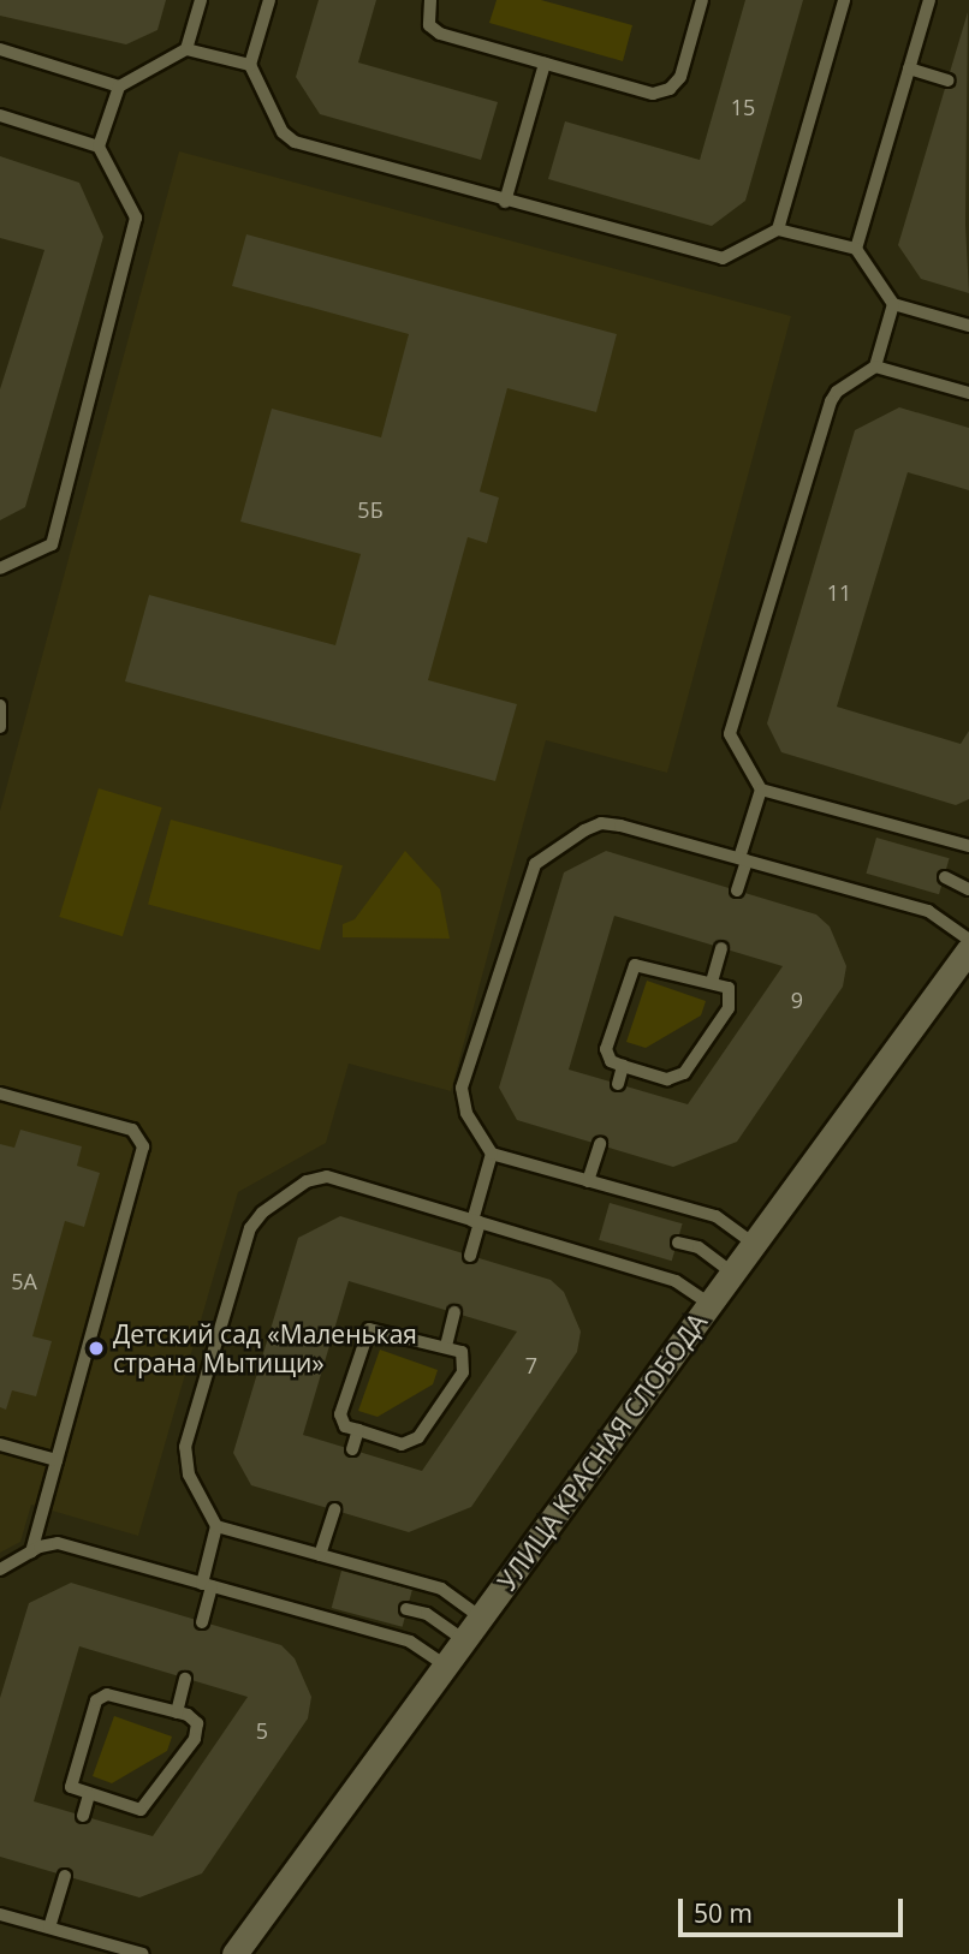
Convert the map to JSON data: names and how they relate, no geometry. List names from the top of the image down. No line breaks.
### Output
{"streets":{"street":["УЛИЦА КРАСНАЯ СЛОБОДА"]},"places":["Детский сад «Маленькая страна Мытищи»"],"house_numbers":["15","5Б","11","9","5А","7","5"],"scale_bar":"50 m"}
